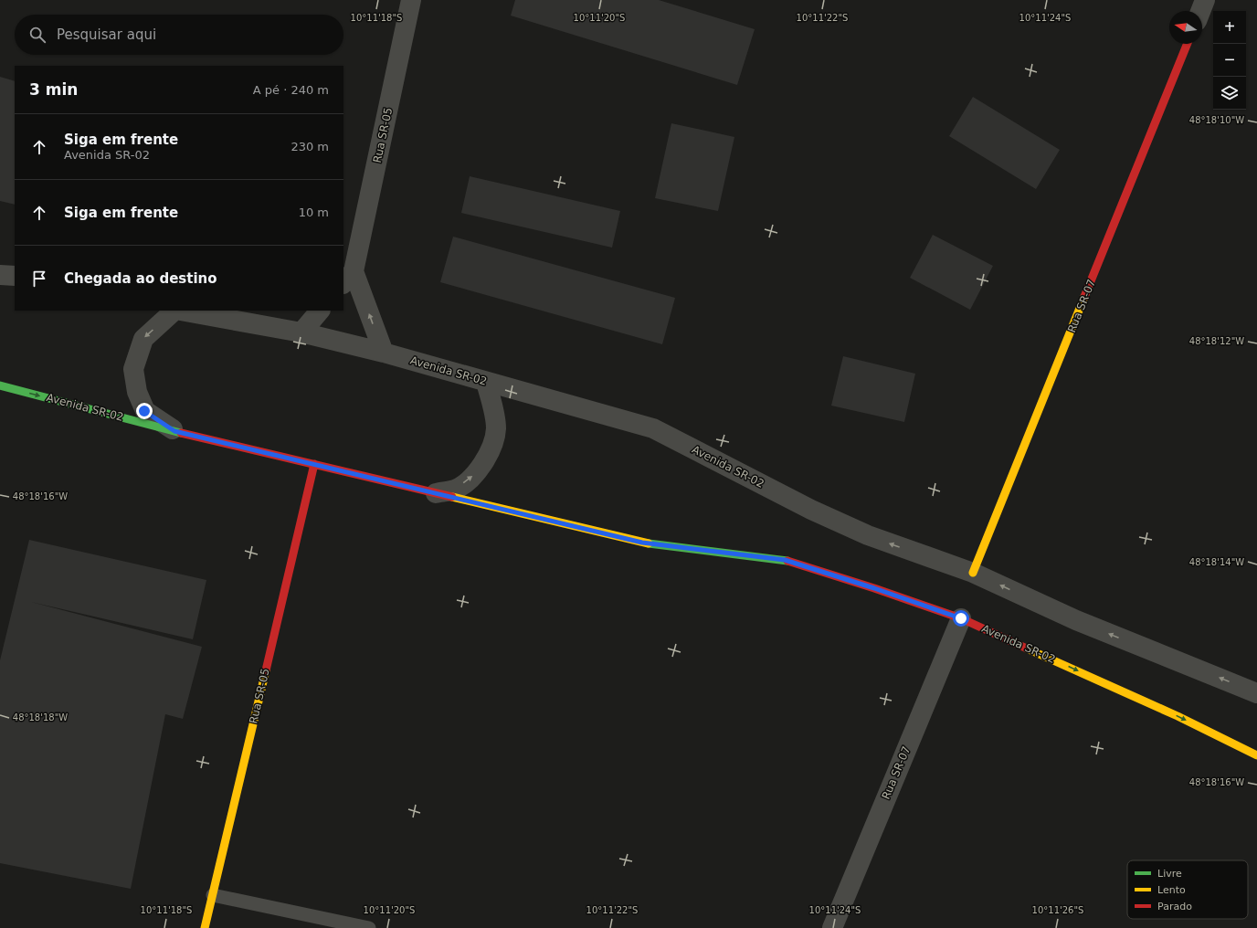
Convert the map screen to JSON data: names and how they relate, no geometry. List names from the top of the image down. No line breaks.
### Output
{"streets":{"street":["Rua SR-05","Rua SR-07","Avenida SR-02"]},"crossings":[["Rua SR-05","Avenida SR-02"],["Rua SR-07","Avenida SR-02"]],"legend":["Livre","Lento","Parado"],"north":"left","page":{"map_buttons":["+","−"],"search":"Pesquisar aqui","heading":["3 min","A pé · 240 m"],"list":[["Siga em frente","Avenida SR-02","230 m"],["Siga em frente","10 m"],"Chegada ao destino"]},"coordinates":["10°11'18\"S","10°11'20\"S","10°11'22\"S","10°11'24\"S","48°18'10\"W","48°18'12\"W","48°18'16\"W","48°18'14\"W","48°18'18\"W","10°11'26\"S"]}
